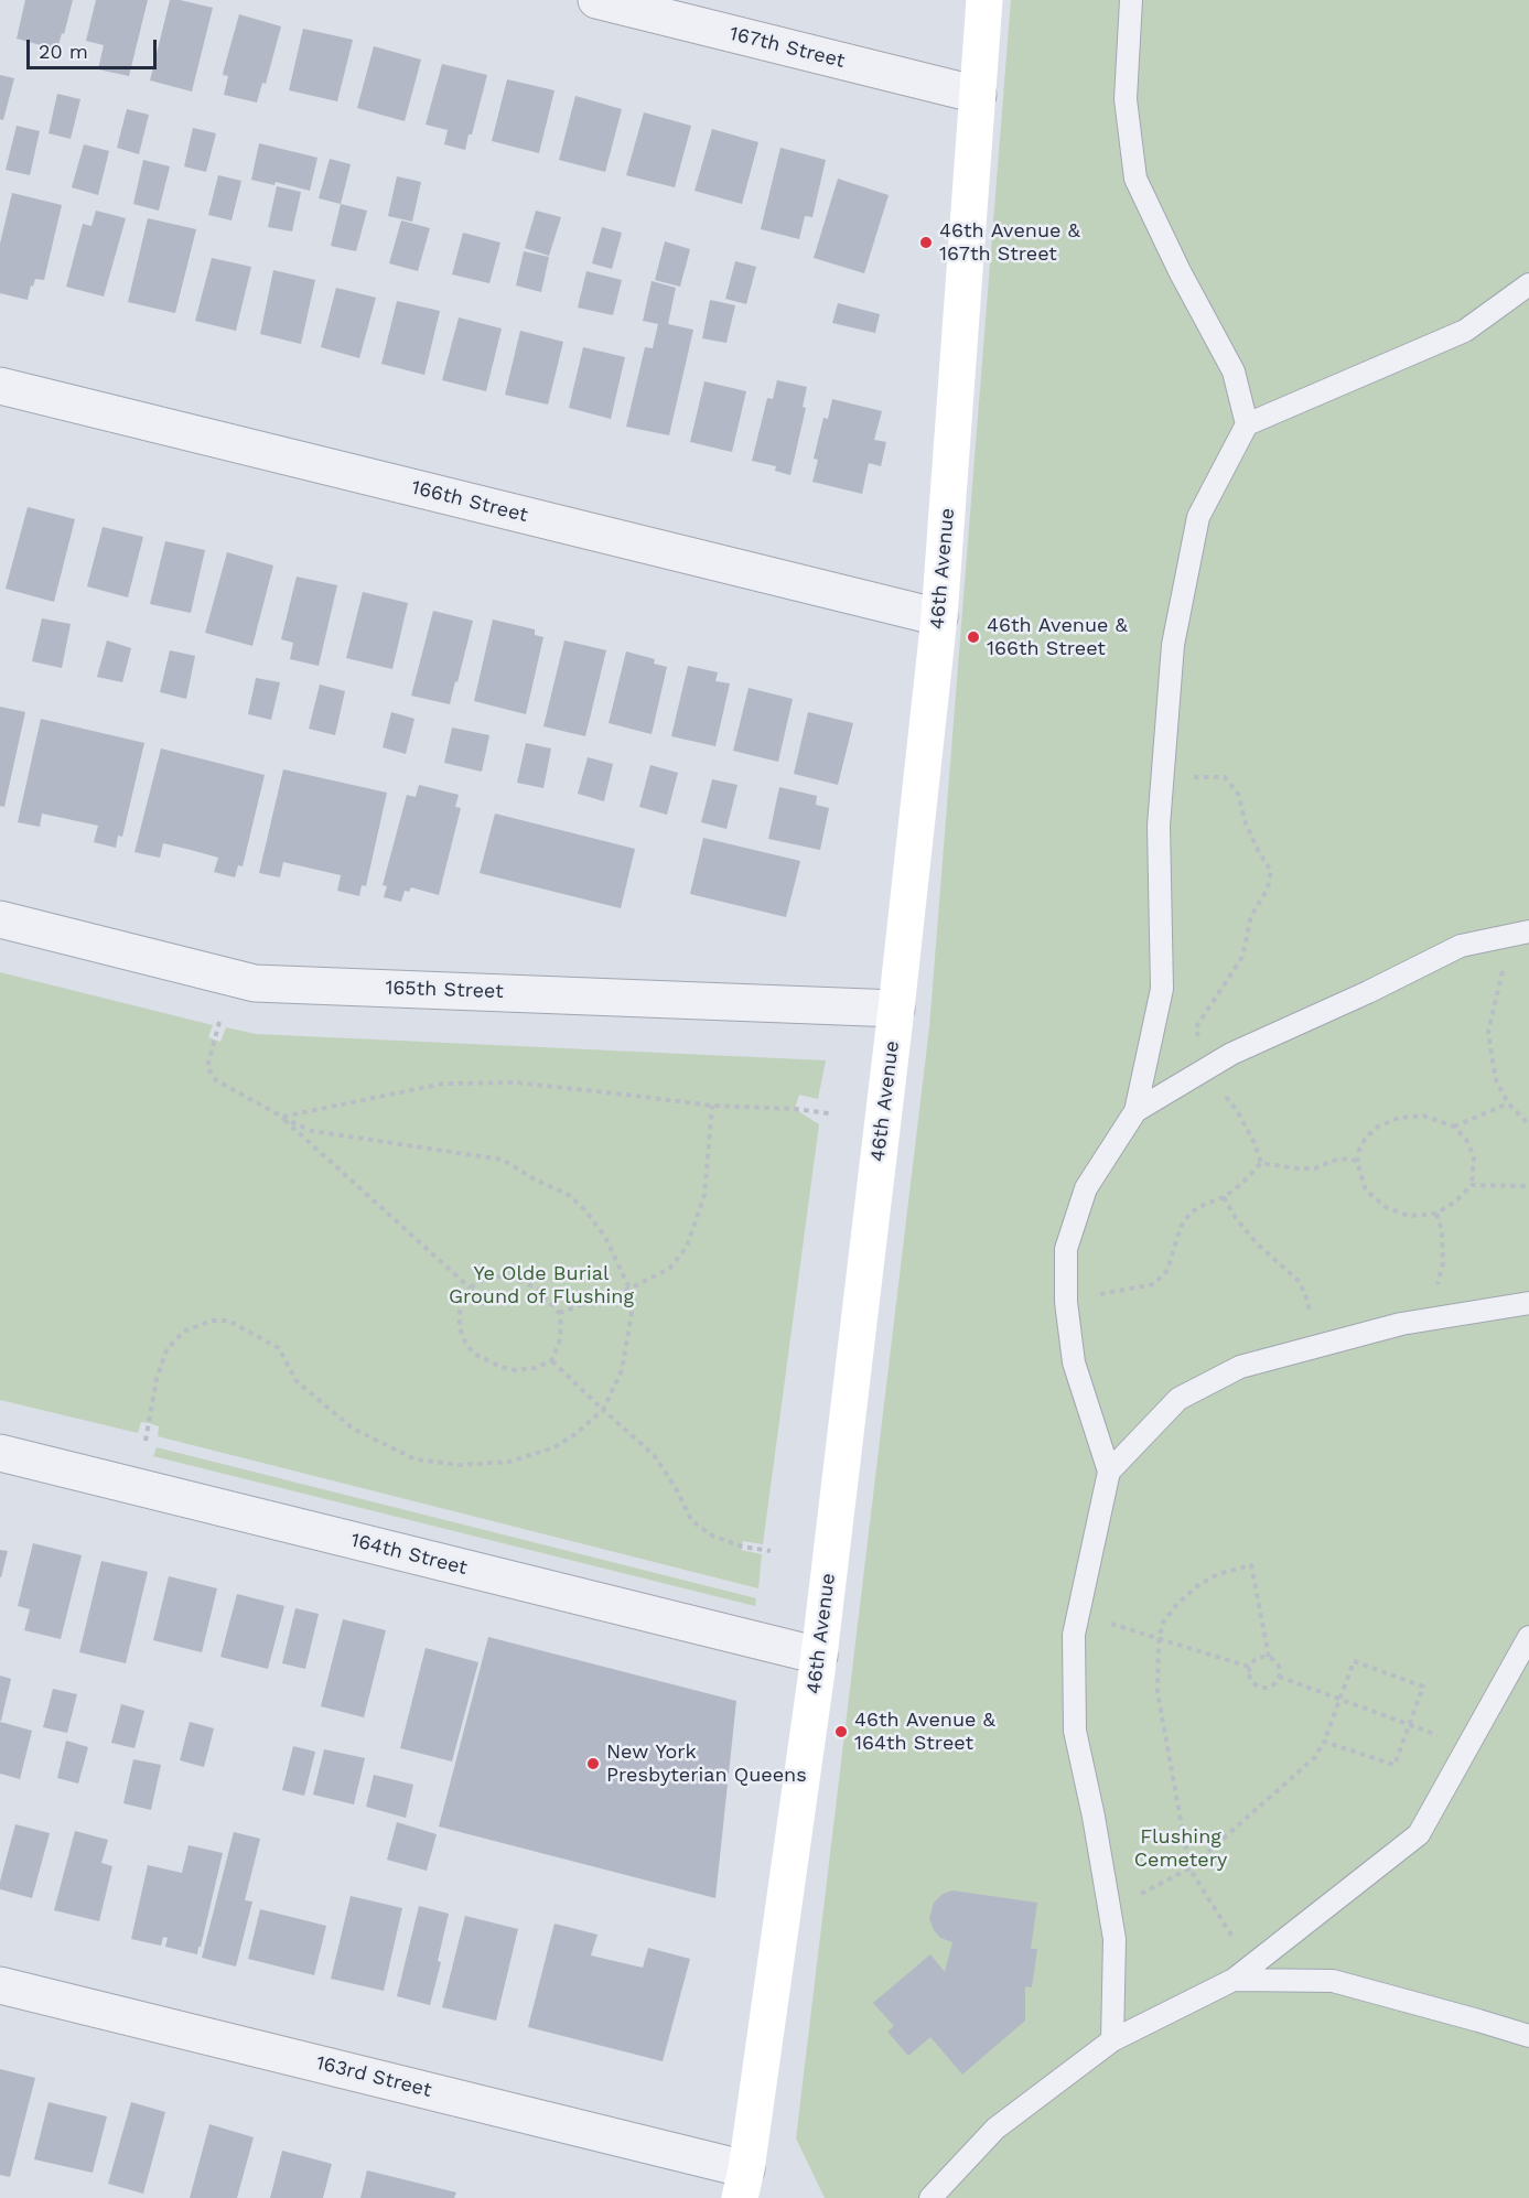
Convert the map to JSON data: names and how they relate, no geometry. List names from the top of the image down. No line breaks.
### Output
{"streets":{"street":["167th Street","166th Street","46th Avenue","165th Street","164th Street","163rd Street"]},"crossings":[["167th Street","46th Avenue"],["166th Street","46th Avenue"],["46th Avenue","165th Street"],["46th Avenue","164th Street"],["46th Avenue","163rd Street"]],"parks":["Ye Olde Burial Ground of Flushing","Flushing Cemetery"],"places":["46th Avenue & 167th Street","46th Avenue & 166th Street","46th Avenue & 164th Street","New York Presbyterian Queens"],"scale_bar":"20 m"}
